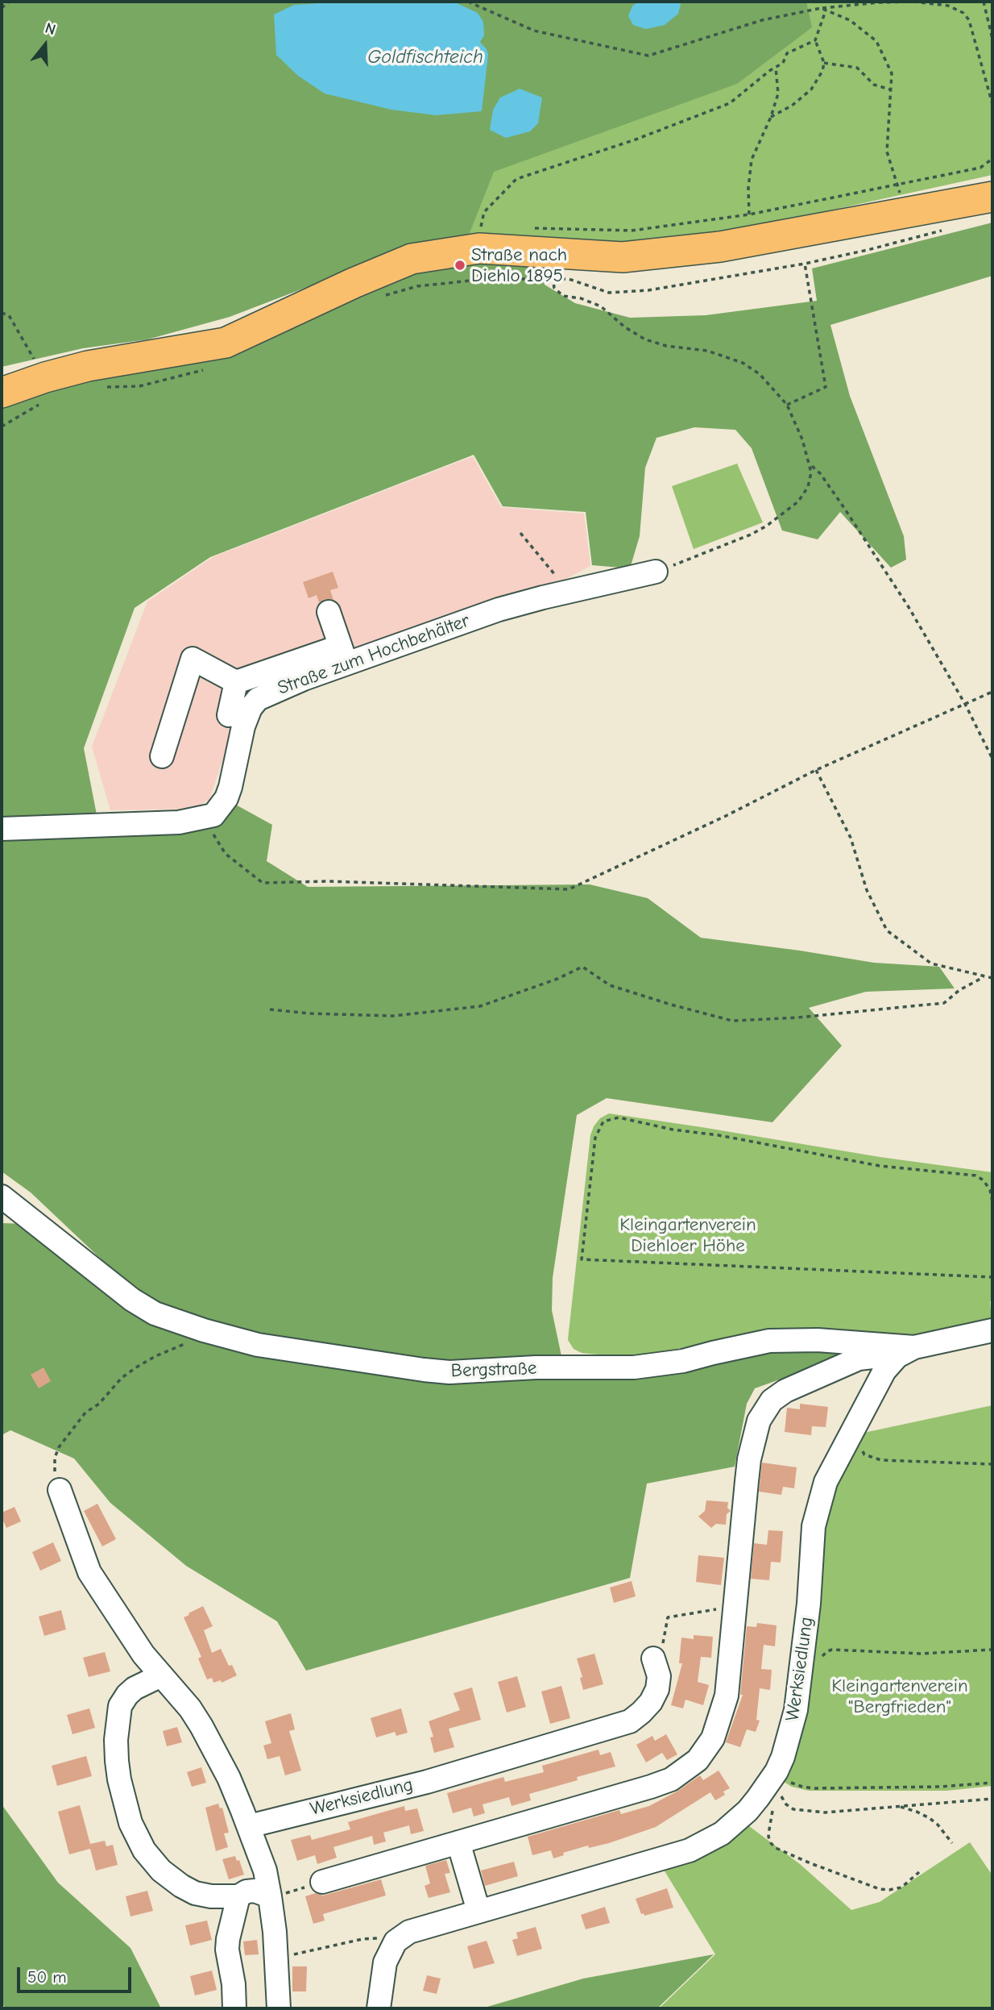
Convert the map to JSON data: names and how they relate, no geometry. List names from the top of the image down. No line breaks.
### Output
{"streets":{"street":["Straße zum Hochbehälter","Bergstraße","Werksiedlung"]},"crossings":[["Bergstraße","Werksiedlung"]],"water":["Goldfischteich"],"parks":["Kleingartenverein Diehloer Höhe","Kleingartenverein \"Bergfrieden\""],"places":["Straße nach Diehlo 1895"],"scale_bar":"50 m","north":"top"}
